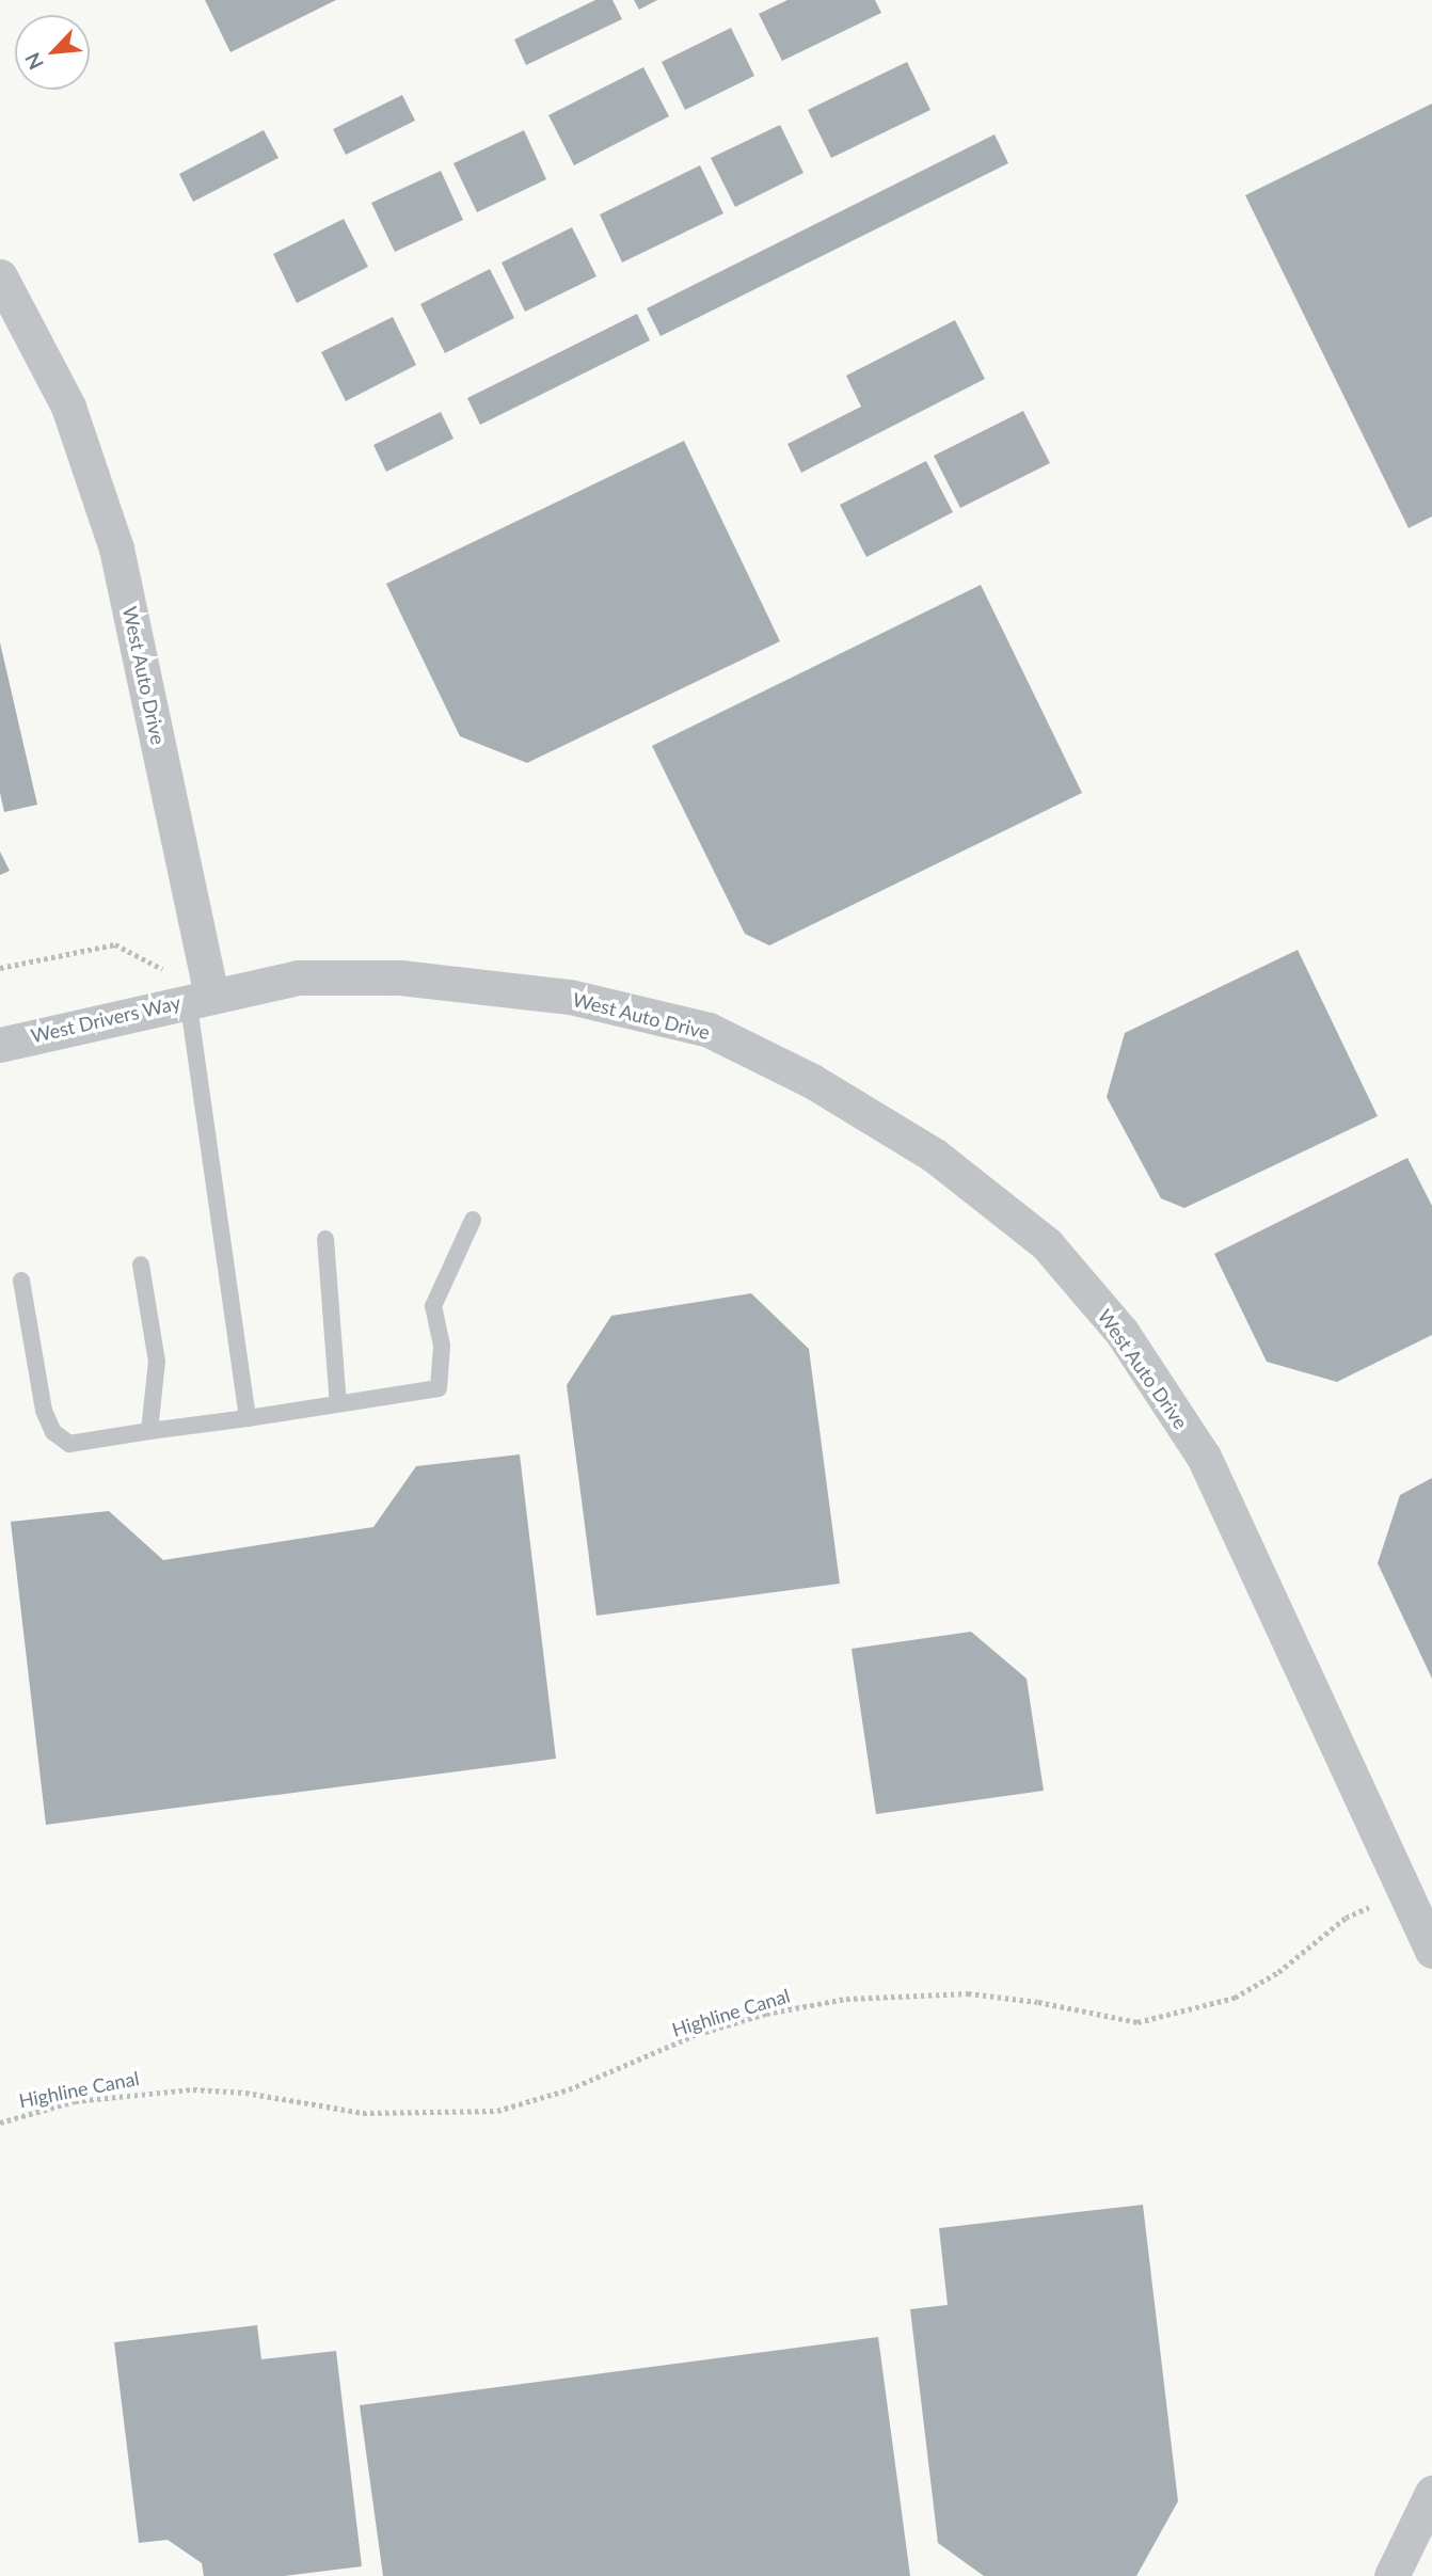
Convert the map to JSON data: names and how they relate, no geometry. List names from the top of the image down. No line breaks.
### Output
{"streets":{"street":["West Auto Drive","West Drivers Way"],"path":["Highline Canal"]},"crossings":[["West Auto Drive","West Drivers Way"],["West Auto Drive","Highline Canal"]],"north":"bottom left"}
